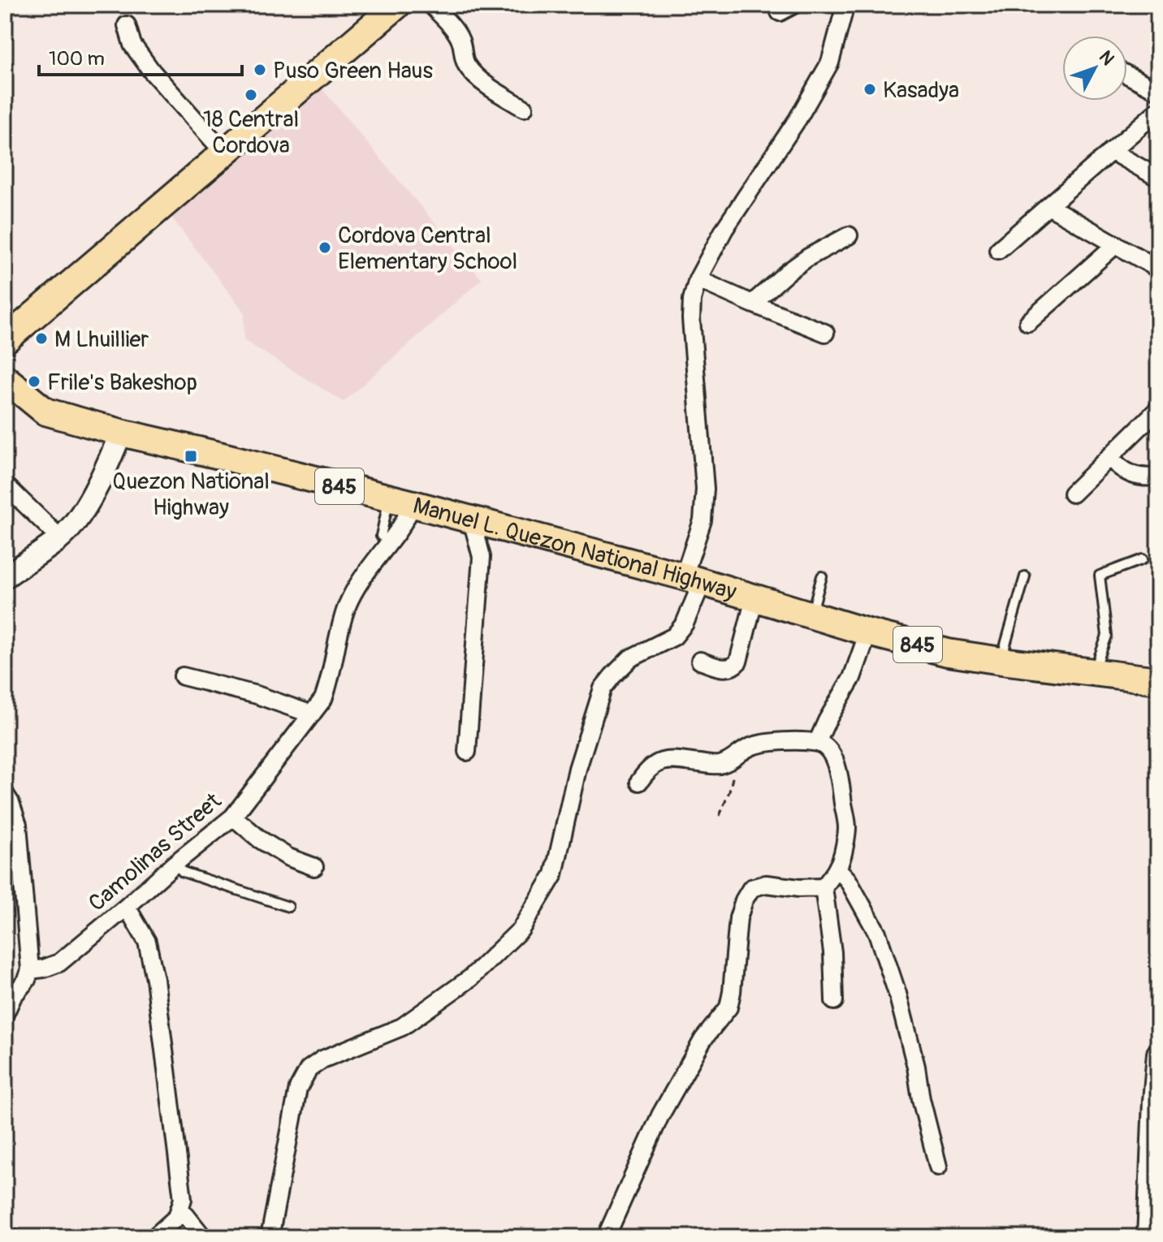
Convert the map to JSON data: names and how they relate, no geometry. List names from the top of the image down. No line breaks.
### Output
{"streets":{"main road":["845","Manuel L. Quezon National Highway"],"street":["Camolinas Street"]},"crossings":[["Manuel L. Quezon National Highway","Camolinas Street"]],"places":{"other":["Puso Green Haus","Kasadya","18 Central Cordova","Cordova Central Elementary School","M Lhuillier","Frile's Bakeshop"],"transit":["Quezon National Highway"]},"scale_bar":"100 m","north":"top right"}
